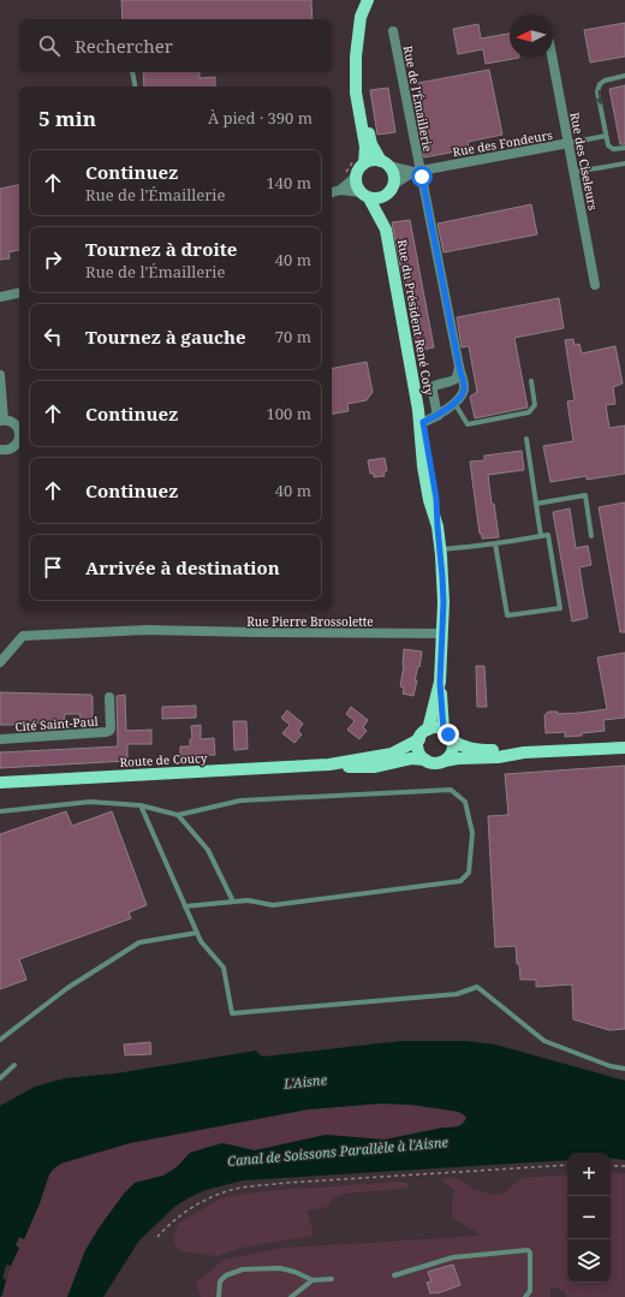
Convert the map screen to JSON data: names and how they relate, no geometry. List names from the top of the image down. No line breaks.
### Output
{"streets":{"main road":["Rue du Président René Coty","Route de Coucy"],"street":["Rue de l'Émaillerie","Rue des Fondeurs","Rue des Ciseleurs","Rue Pierre Brossolette","Cité Saint-Paul"]},"crossings":[["Rue de l'Émaillerie","Rue des Fondeurs"],["Rue des Fondeurs","Rue des Ciseleurs"],["Rue du Président René Coty","Rue Pierre Brossolette"],["Rue du Président René Coty","Route de Coucy"]],"water":["L'Aisne","Canal de Soissons Parallèle à l'Aisne"],"north":"left","page":{"search":"Rechercher","heading":["5 min","À pied · 390 m"],"list":[["Continuez","Rue de l'Émaillerie","140 m"],["Tournez à droite","Rue de l'Émaillerie","40 m"],["Tournez à gauche","70 m"],["Continuez","100 m"],["Continuez","40 m"],"Arrivée à destination"],"map_buttons":["+","−"]}}
